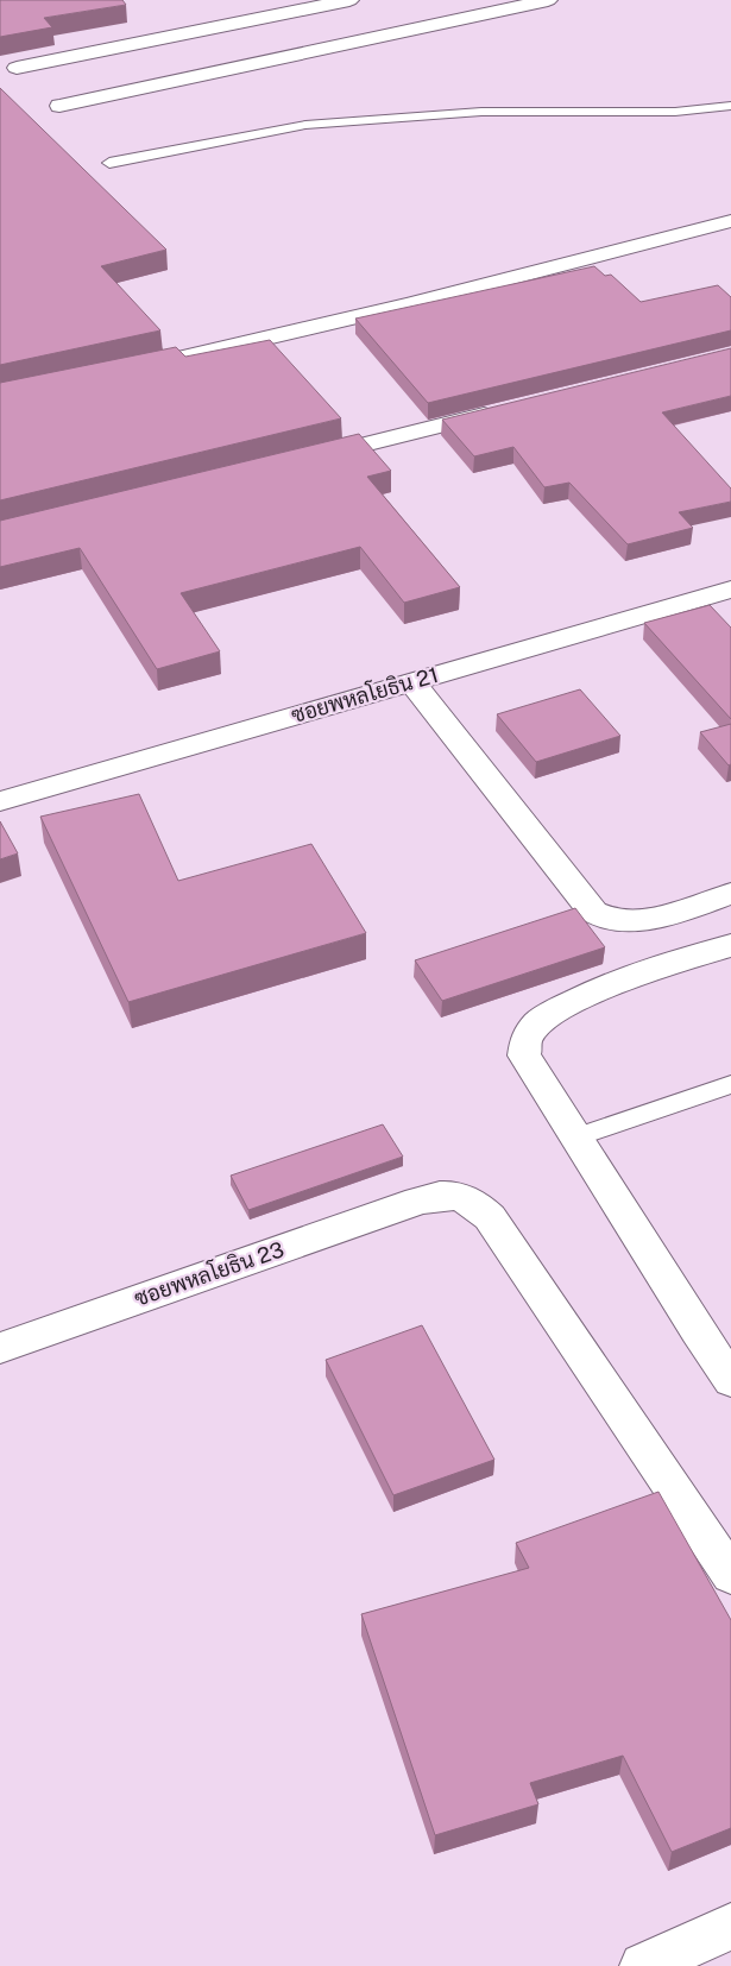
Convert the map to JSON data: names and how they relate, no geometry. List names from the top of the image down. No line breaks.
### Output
{"streets":{"street":["ซอยพหลโยธิน 21","ซอยพหลโยธิน 23"]}}
